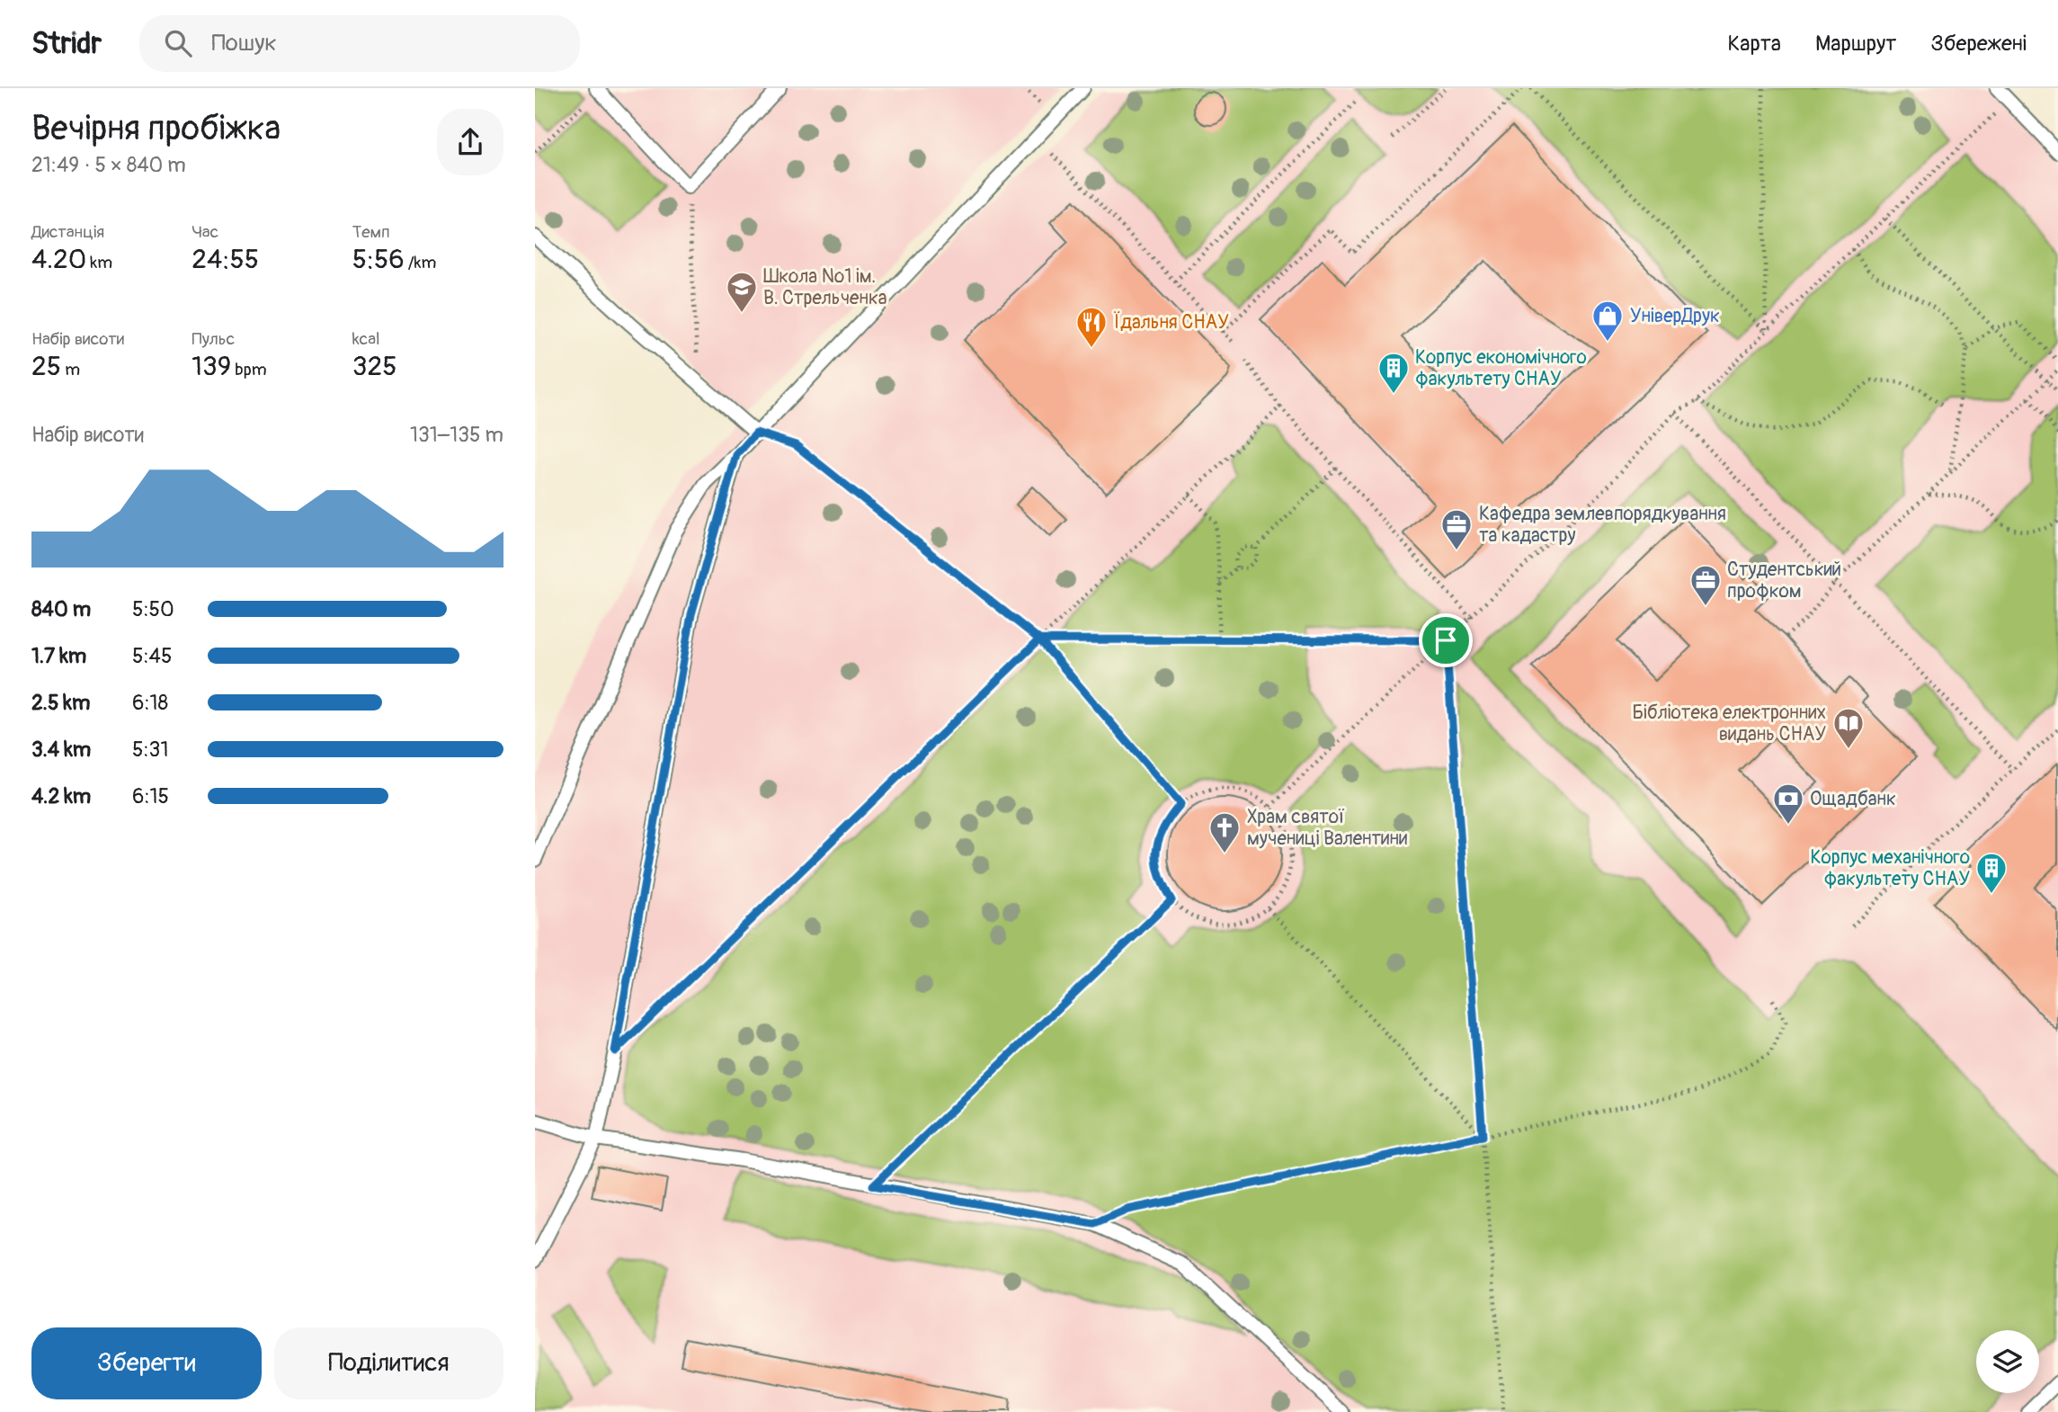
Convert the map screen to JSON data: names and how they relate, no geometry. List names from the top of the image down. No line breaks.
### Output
{"places":{"school or university":["Школа №1 ім. В. Стрельченка"],"shop":["УніверДрук"],"restaurant":["Їдальня СНАУ"],"building":["Корпус економічного факультету СНАУ","Корпус механічного факультету СНАУ"],"office":["Кафедра землевпорядкування та кадастру","Студентський профком"],"library":["Бібліотека електронних видань СНАУ"],"bank":["Ощадбанк"],"church":["Храм святої мучениці Валентини"]},"page":{"header":"Stridr","search":"Пошук","nav":["Карта","Маршрут","Збережені"],"heading":["Вечірня пробіжка","21:49 · 5 × 840 m"],"stats":[["Дистанція","4.20 km"],["Час","24:55"],["Темп","5:56 /km"],["Набір висоти","25 m"],["Пульс","139 bpm"],["kcal","325"]],"chart":["Набір висоти","131–135 m"],"list":[{"name":"840 m","note":"5:50"},{"name":"1.7 km","note":"5:45"},{"name":"2.5 km","note":"6:18"},{"name":"3.4 km","note":"5:31"},{"name":"4.2 km","note":"6:15"}],"buttons":["Зберегти","Поділитися"]}}
